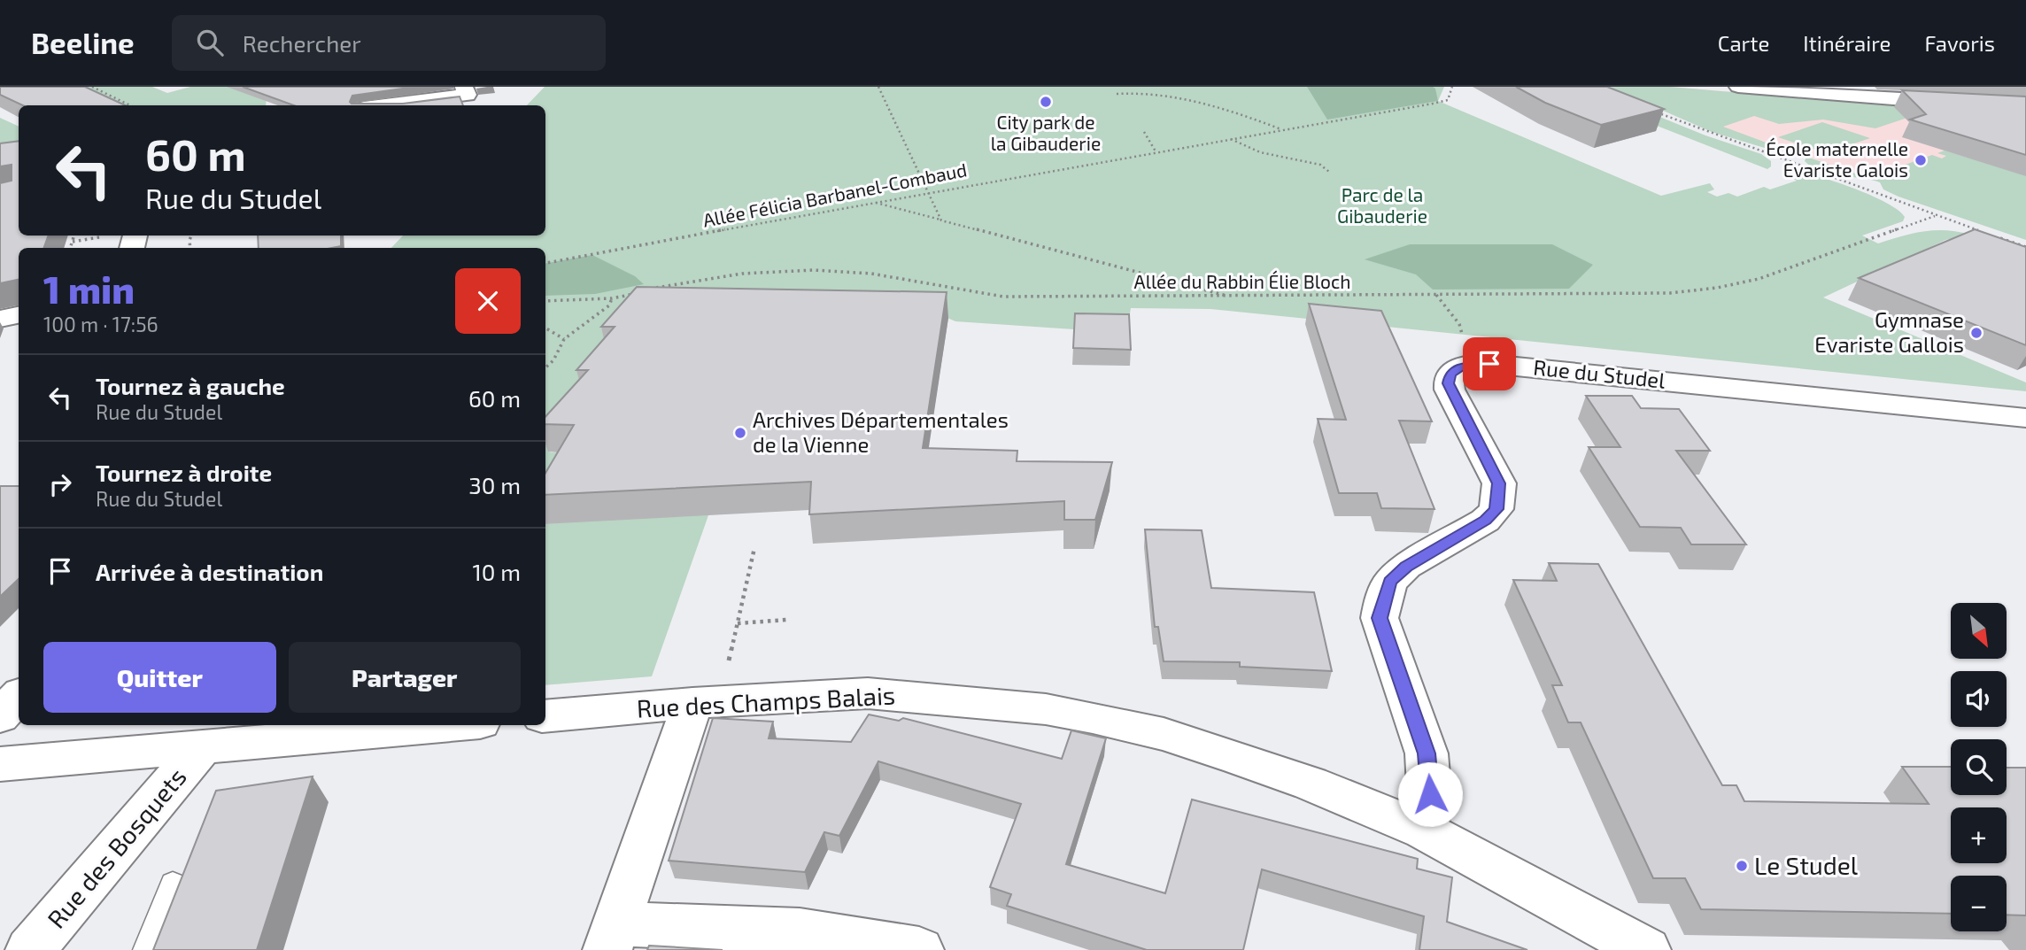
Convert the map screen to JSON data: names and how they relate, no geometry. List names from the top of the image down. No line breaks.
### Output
{"streets":{"street":["Rue du Studel","Rue des Champs Balais","Rue des Bosquets"],"path":["Allée Félicia Barbanel-Combaud","Allée du Rabbin Élie Bloch"]},"parks":["Parc de la Gibauderie"],"places":["City park de la Gibauderie","École maternelle Evariste Galois","Gymnase Evariste Gallois","Archives Départementales de la Vienne","Le Studel"],"north":"bottom right","page":{"header":"Beeline","search":"Rechercher","nav":["Carte","Itinéraire","Favoris"],"turn":["60 m","Rue du Studel"],"heading":["1 min","100 m · 17:56"],"list":[{"name":"Tournez à gauche","note":"Rue du Studel","value":"60 m"},{"name":"Tournez à droite","note":"Rue du Studel","value":"30 m"},{"name":"Arrivée à destination","value":"10 m"}],"map_buttons":["+","−"],"buttons":["Quitter","Partager"]}}
